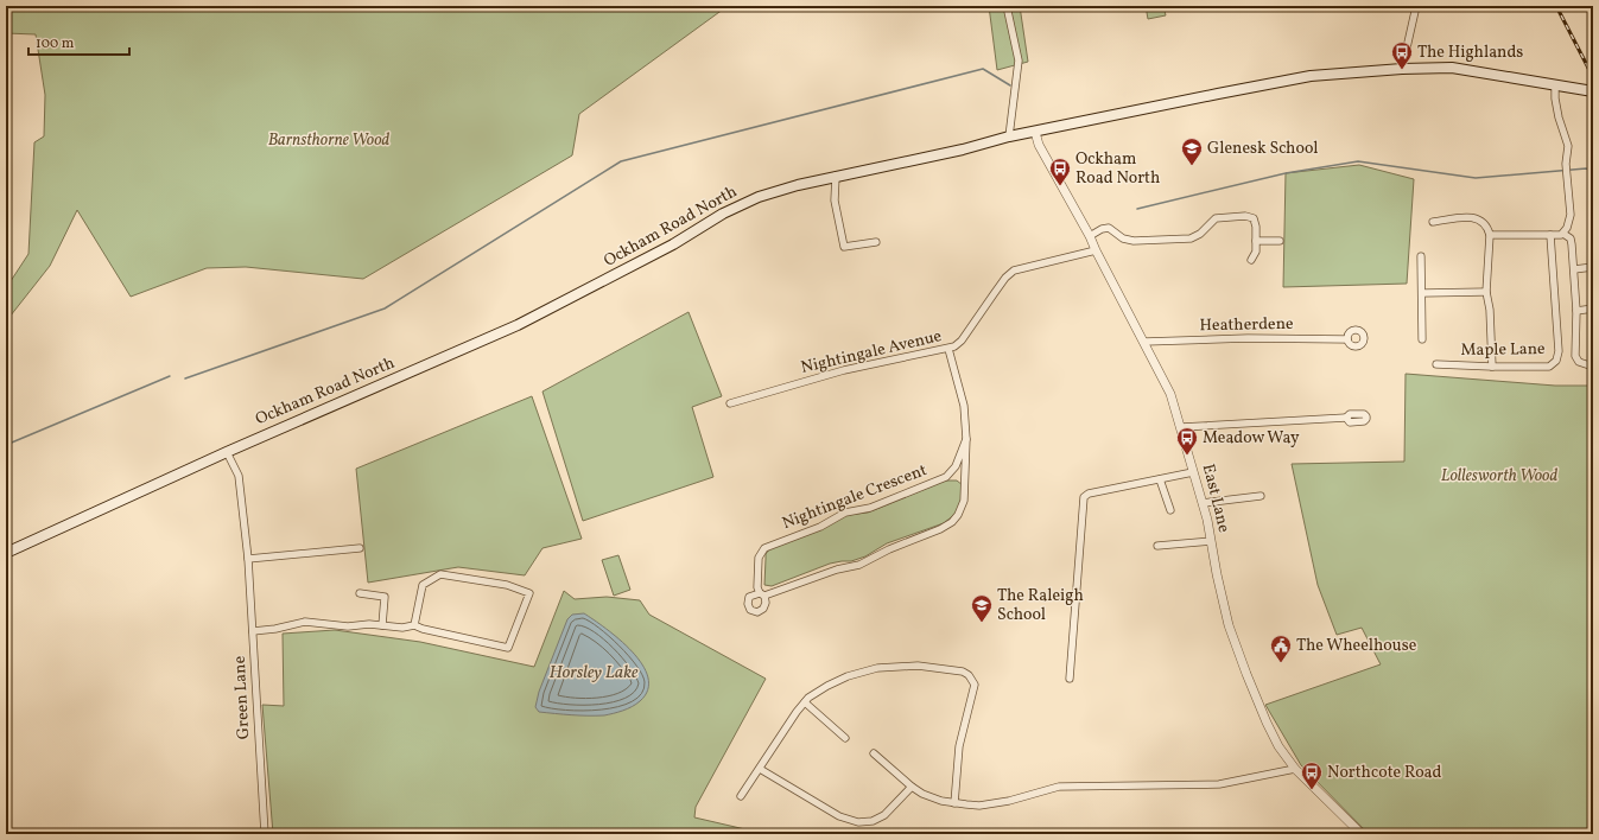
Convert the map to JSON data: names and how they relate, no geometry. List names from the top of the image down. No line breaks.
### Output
{"streets":{"main road":["Ockham Road North"],"street":["Heatherdene","Maple Lane","Nightingale Avenue","Nightingale Crescent","East Lane","Green Lane"]},"crossings":[["Ockham Road North","East Lane"],["Ockham Road North","Green Lane"],["Heatherdene","East Lane"],["Nightingale Avenue","Nightingale Crescent"],["Nightingale Avenue","East Lane"]],"water":["Horsley Lake"],"parks":["Barnsthorne Wood","Lollesworth Wood"],"places":{"bus stop":["The Highlands","Ockham Road North","Meadow Way","Northcote Road"],"school or university":["Glenesk School","The Raleigh School"],"public building":["The Wheelhouse"]},"scale_bar":"100 m"}
